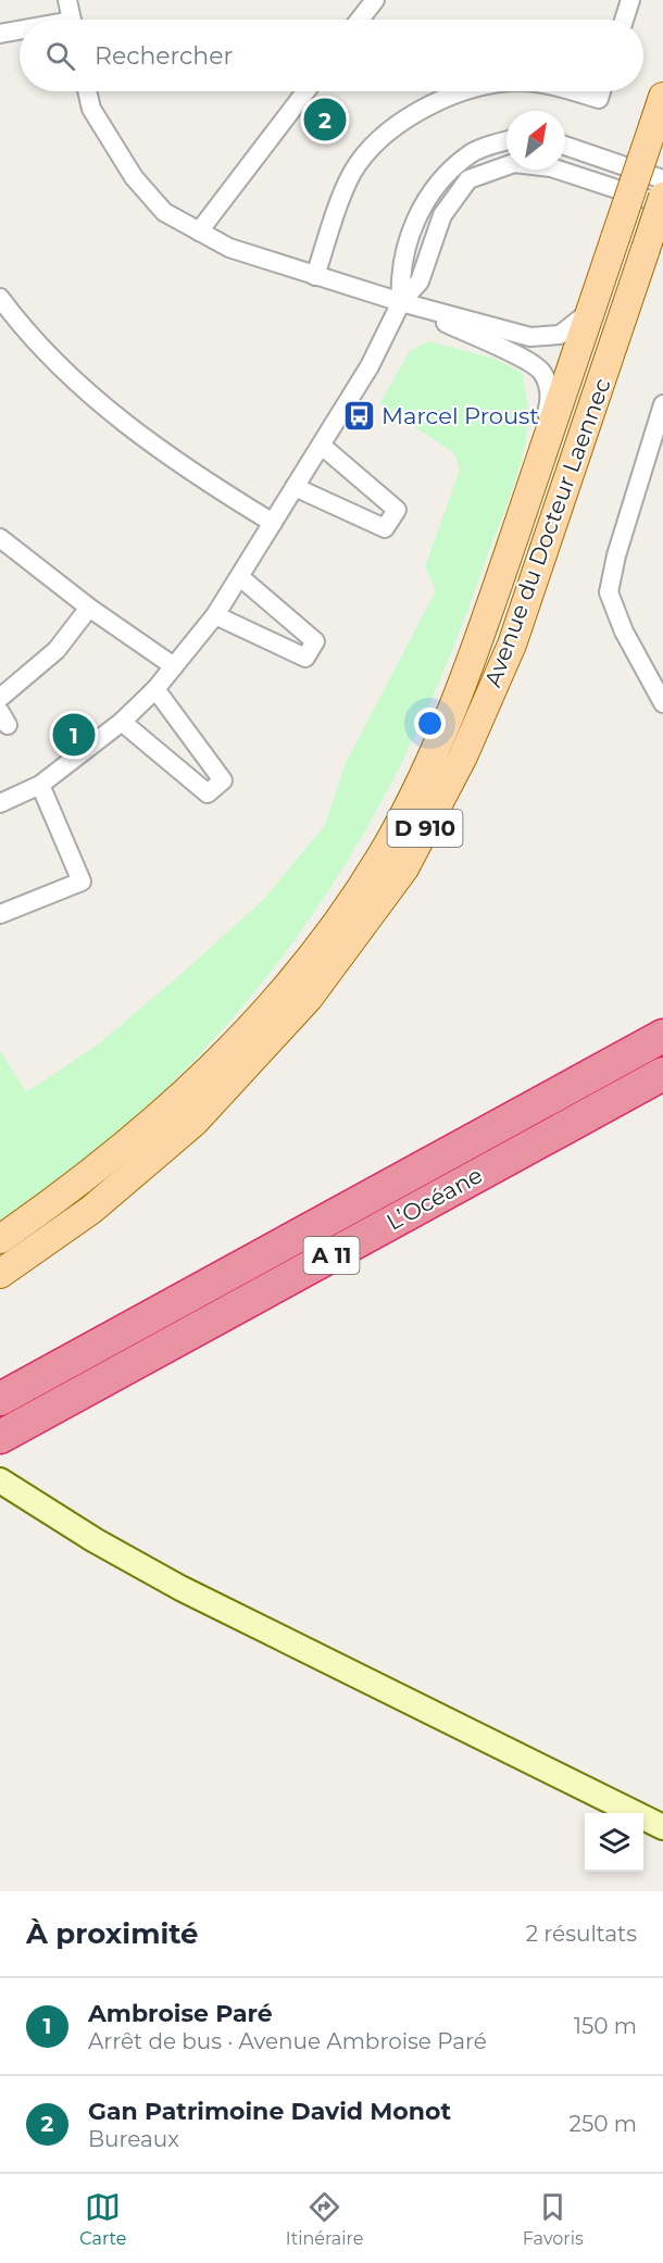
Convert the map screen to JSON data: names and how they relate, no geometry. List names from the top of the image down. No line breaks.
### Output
{"streets":{"highway":["L’Océane","A 11"],"main road":["Avenue du Docteur Laennec","D 910"]},"places":{"bus stop":["Marcel Proust"]},"north":"top right","page":{"search":"Rechercher","pins":["2","1"],"heading":["À proximité","2 résultats"],"list":[{"mark":"1","name":"Ambroise Paré","note":"Arrêt de bus · Avenue Ambroise Paré","value":"150 m"},{"mark":"2","name":"Gan Patrimoine David Monot","note":"Bureaux","value":"250 m"}],"nav":["Carte","Itinéraire","Favoris"]}}
